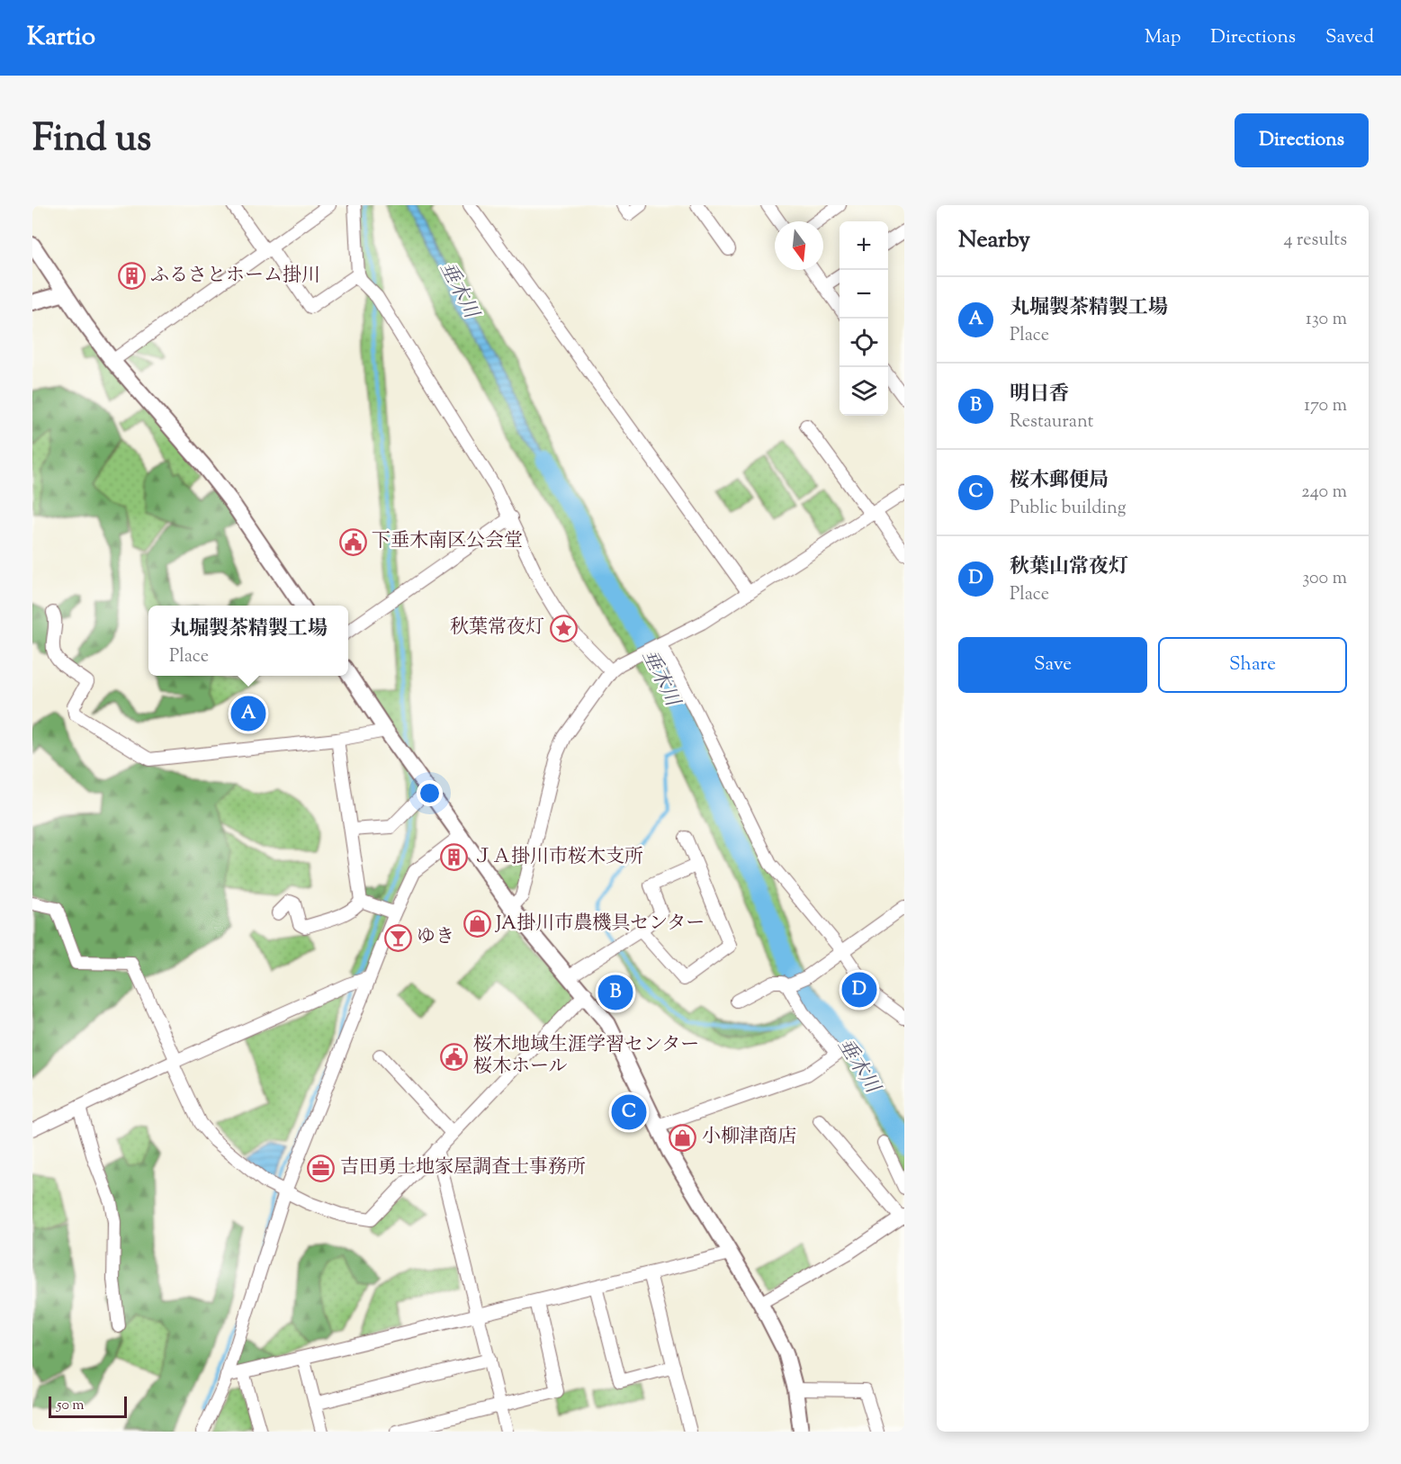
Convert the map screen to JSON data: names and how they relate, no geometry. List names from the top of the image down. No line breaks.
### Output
{"water":["垂木川"],"places":{"building":["ふるさとホーム掛川","ＪＡ掛川市桜木支所"],"public building":["下垂木南区公会堂","桜木地域生涯学習センター 桜木ホール"],"place":["秋葉常夜灯"],"shop":["JA掛川市農機具センター","小柳津商店"],"bar":["ゆき"],"office":["吉田勇土地家屋調査士事務所"]},"scale_bar":"50 m","north":"bottom","page":{"header":"Kartio","nav":["Map","Directions","Saved"],"title":"Find us","buttons":["Directions",["Save","Share"]],"heading":["Nearby","4 results"],"map_buttons":["+","−"],"list":[{"mark":"A","name":"丸堀製茶精製工場","note":"Place","value":"130 m"},{"mark":"B","name":"明日香","note":"Restaurant","value":"170 m"},{"mark":"C","name":"桜木郵便局","note":"Public building","value":"240 m"},{"mark":"D","name":"秋葉山常夜灯","note":"Place","value":"300 m"}],"popup":["丸堀製茶精製工場","Place"],"pins":["A","D","B","C"],"scale":"50 m"}}
